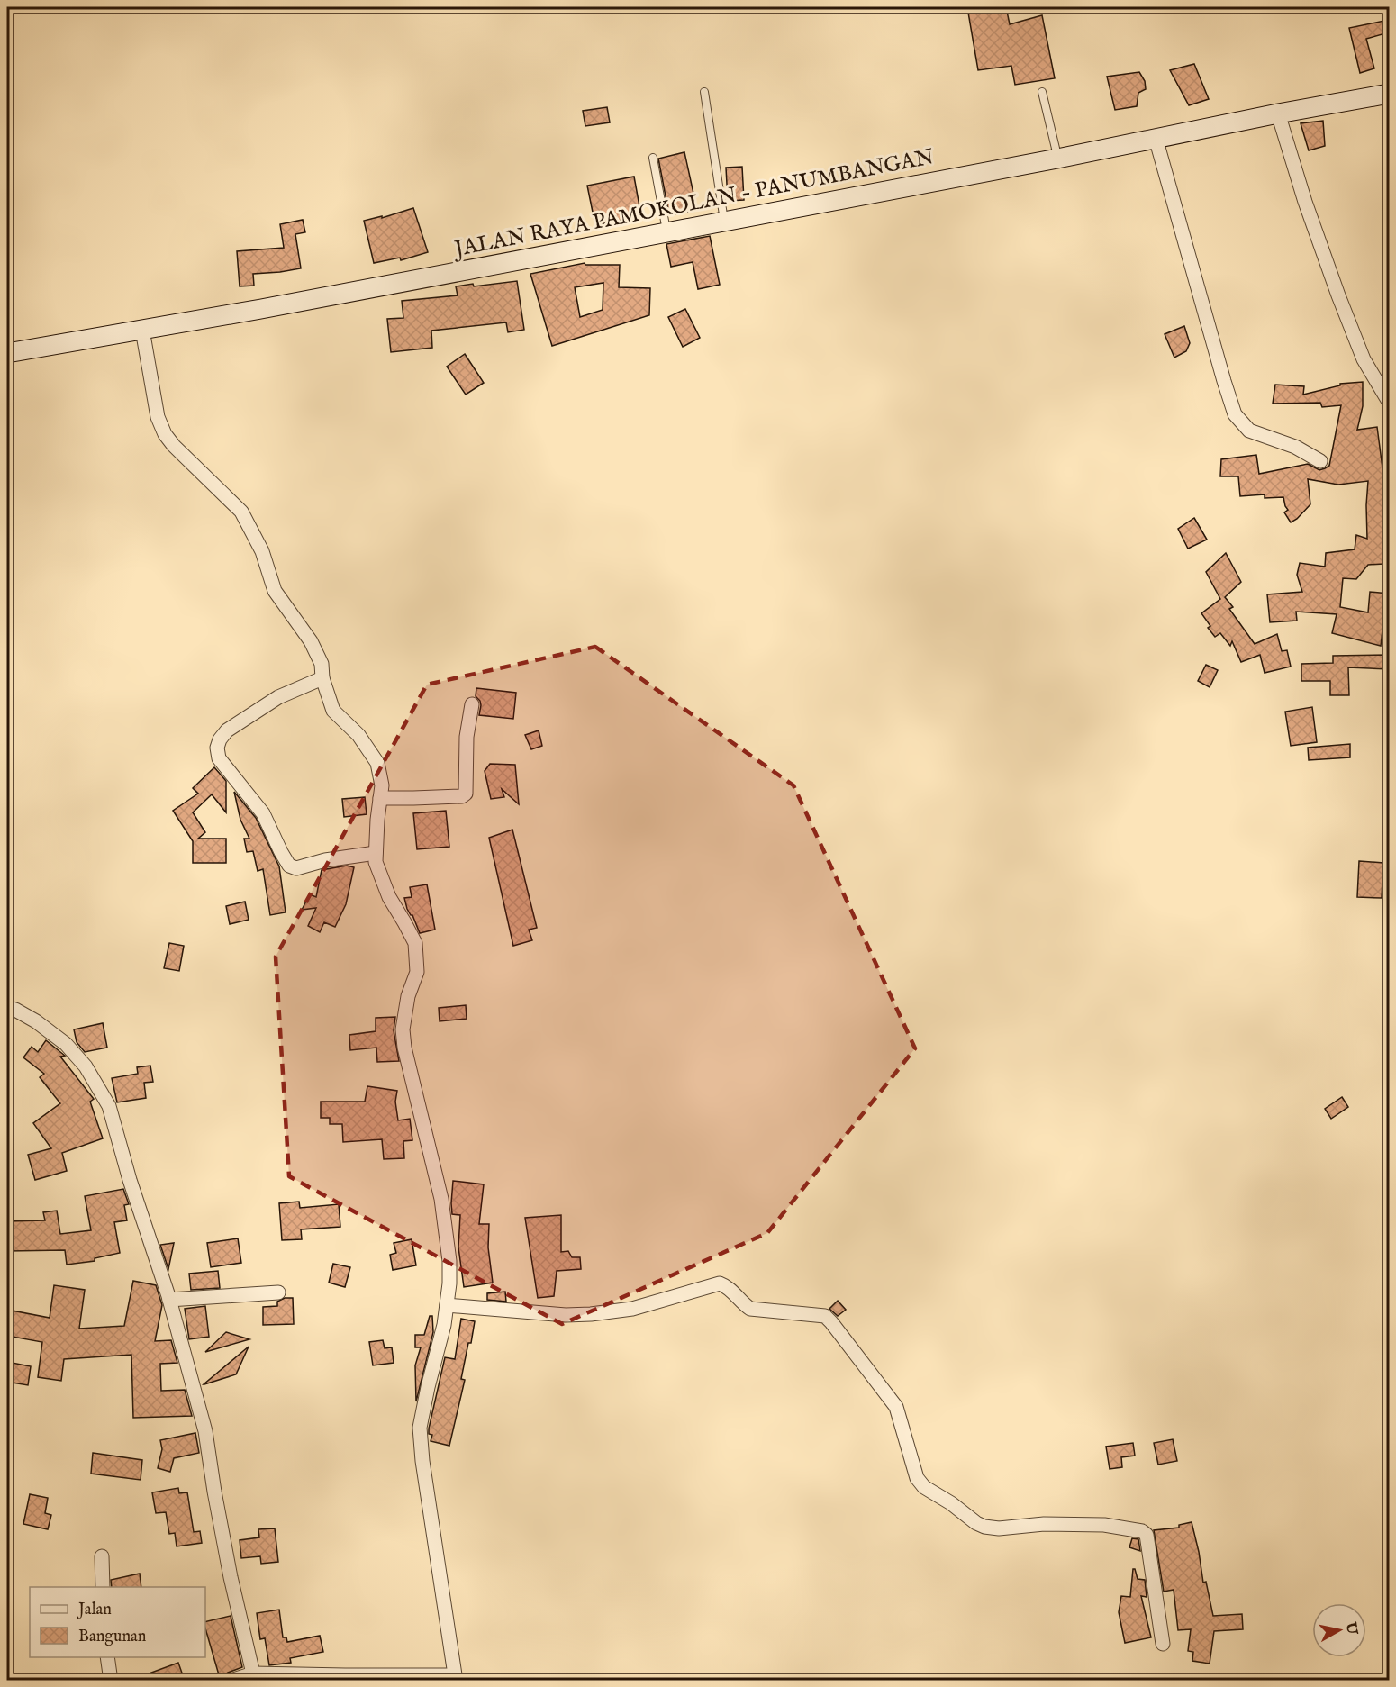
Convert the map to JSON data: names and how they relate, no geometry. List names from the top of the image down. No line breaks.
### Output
{"streets":{"main road":["JALAN RAYA PAMOKOLAN - PANUMBANGAN"]},"legend":["Jalan","Bangunan"],"north":"right"}
